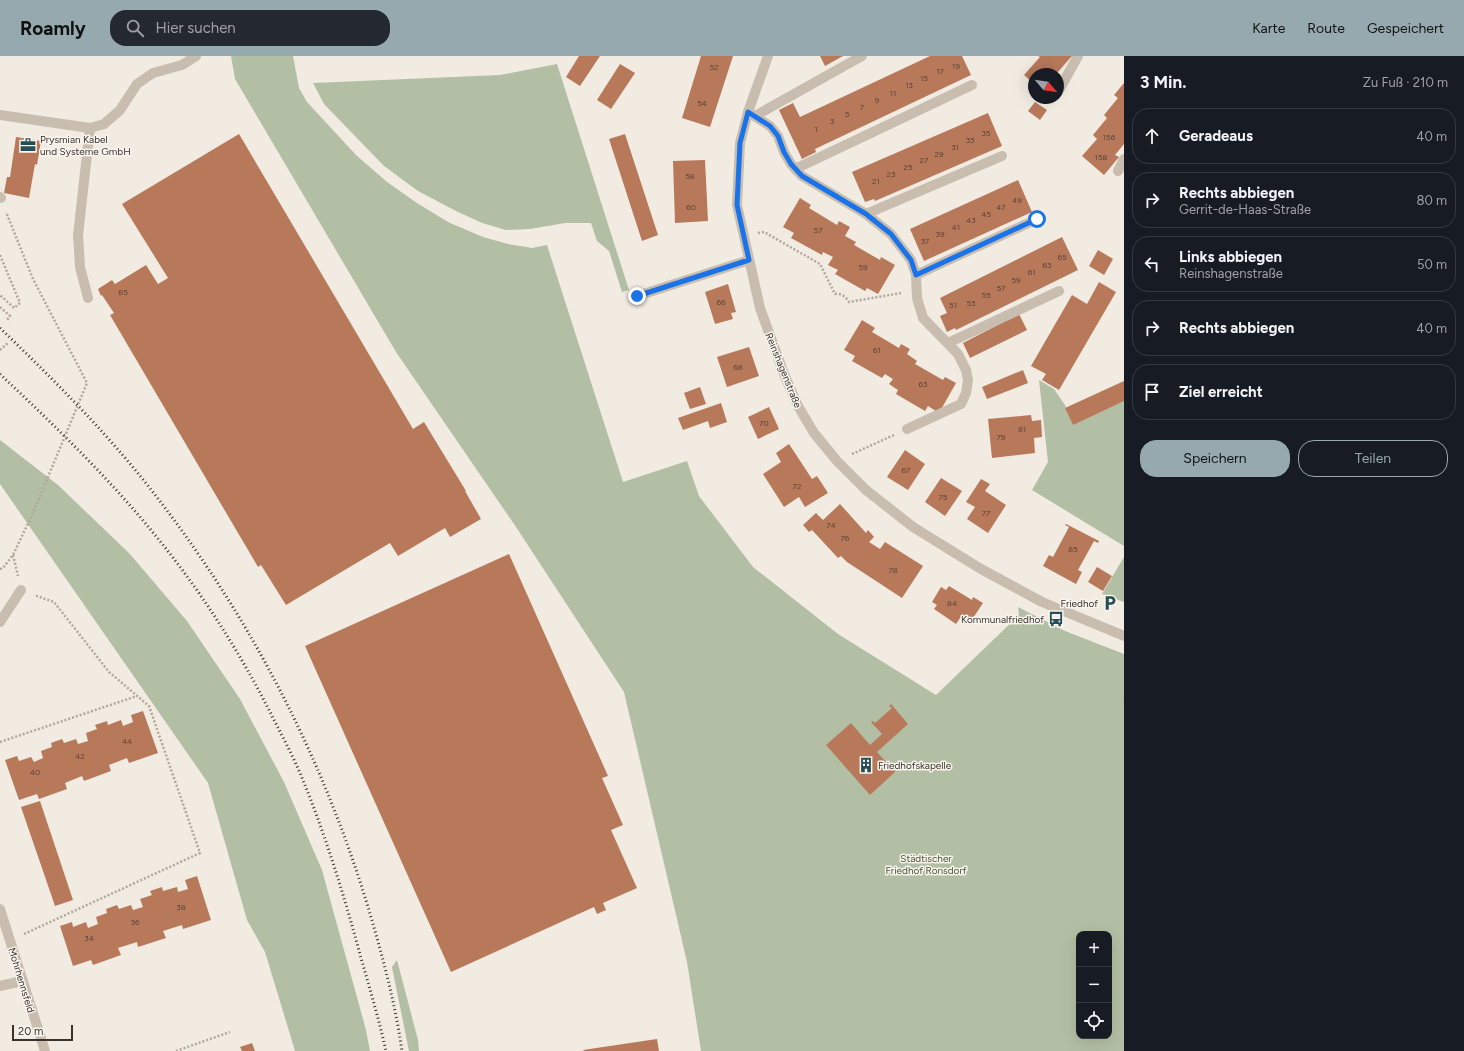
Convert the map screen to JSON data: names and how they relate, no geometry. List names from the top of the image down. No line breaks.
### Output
{"streets":{"street":["Reinshagenstraße","Mohrhennsfeld"]},"parks":["Städtischer Friedhof Ronsdorf"],"places":{"office":["Prysmian Kabel und Systeme GmbH"],"parking":["Friedhof"],"bus stop":["Kommunalfriedhof"],"building":["Friedhofskapelle"]},"house_numbers":["19","52","17","15","13","11","9","54","7","5","3","1","35","156","33","31","29","158","27","25","23","58","21","49","60","47","45","43","41","57","39","37","65","63","59","61","59","57","85","55","66","53","51","61","68","63","70","81","79","67","72","75","77","74","76","85","78","84","44","42","40","38","36","34"],"scale_bar":"20 m","north":"bottom right","page":{"header":"Roamly","search":"Hier suchen","nav":["Karte","Route","Gespeichert"],"heading":["3 Min.","Zu Fuß · 210 m"],"list":[["Geradeaus","40 m"],["Rechts abbiegen","Gerrit-de-Haas-Straße","80 m"],["Links abbiegen","Reinshagenstraße","50 m"],["Rechts abbiegen","40 m"],"Ziel erreicht"],"buttons":["Speichern","Teilen"],"map_buttons":["+","−"],"scale":"20 m"}}
